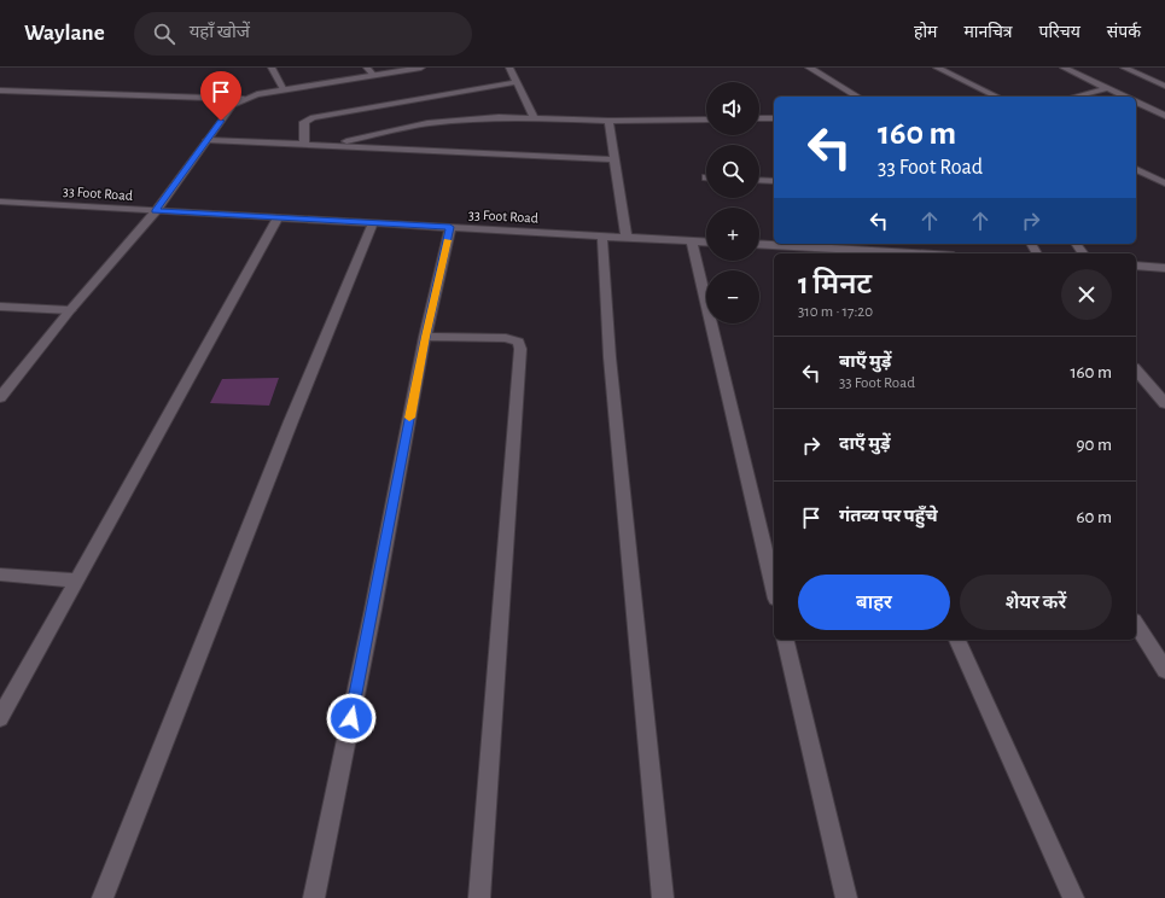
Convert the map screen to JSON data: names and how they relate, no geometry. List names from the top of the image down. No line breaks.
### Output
{"streets":{"street":["33 Foot Road"]},"page":{"header":"Waylane","search":"यहाँ खोजें","nav":["होम","मानचित्र","परिचय","संपर्क"],"map_buttons":["+","−"],"turn":["160 m","33 Foot Road"],"heading":["1 मिनट","310 m · 17:20"],"list":[{"name":"बाएँ मुड़ें","note":"33 Foot Road","value":"160 m"},{"name":"दाएँ मुड़ें","value":"90 m"},{"name":"गंतव्य पर पहुँचे","value":"60 m"}],"buttons":["बाहर","शेयर करें"]}}
